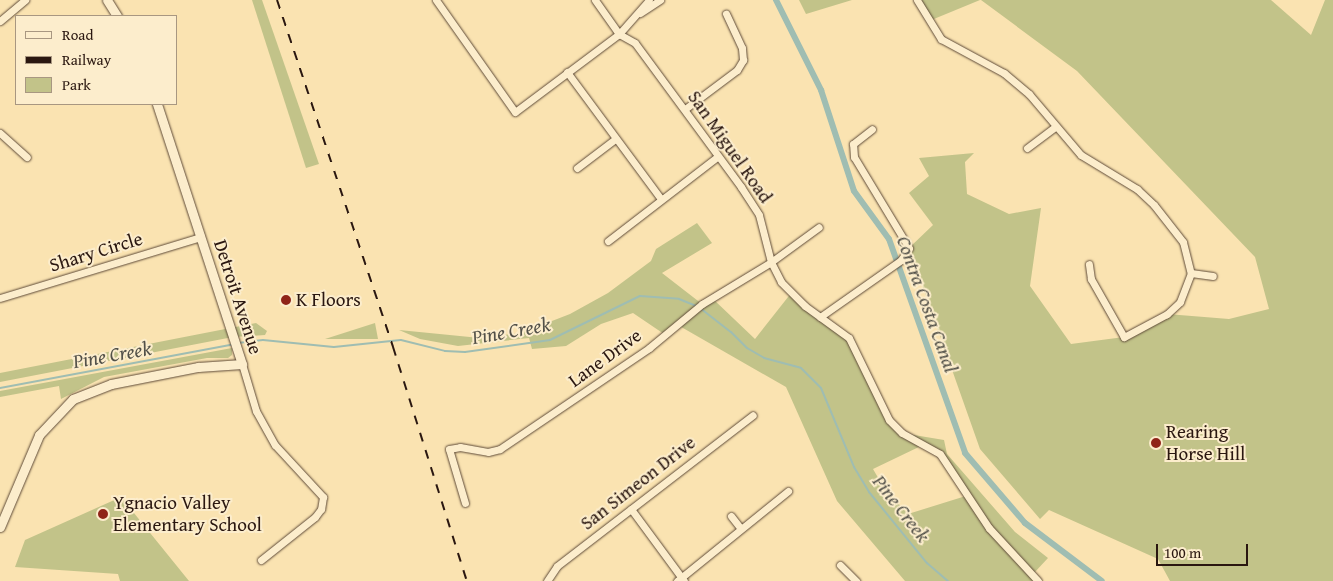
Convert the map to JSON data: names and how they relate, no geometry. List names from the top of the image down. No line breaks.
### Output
{"streets":{"street":["San Miguel Road","Shary Circle","Detroit Avenue","Lane Drive","San Simeon Drive"]},"crossings":[["San Miguel Road","Lane Drive"],["Shary Circle","Detroit Avenue"]],"water":["Contra Costa Canal","Pine Creek"],"places":["K Floors","Rearing Horse Hill","Ygnacio Valley Elementary School"],"legend":["Road","Railway","Park"],"scale_bar":"100 m"}
